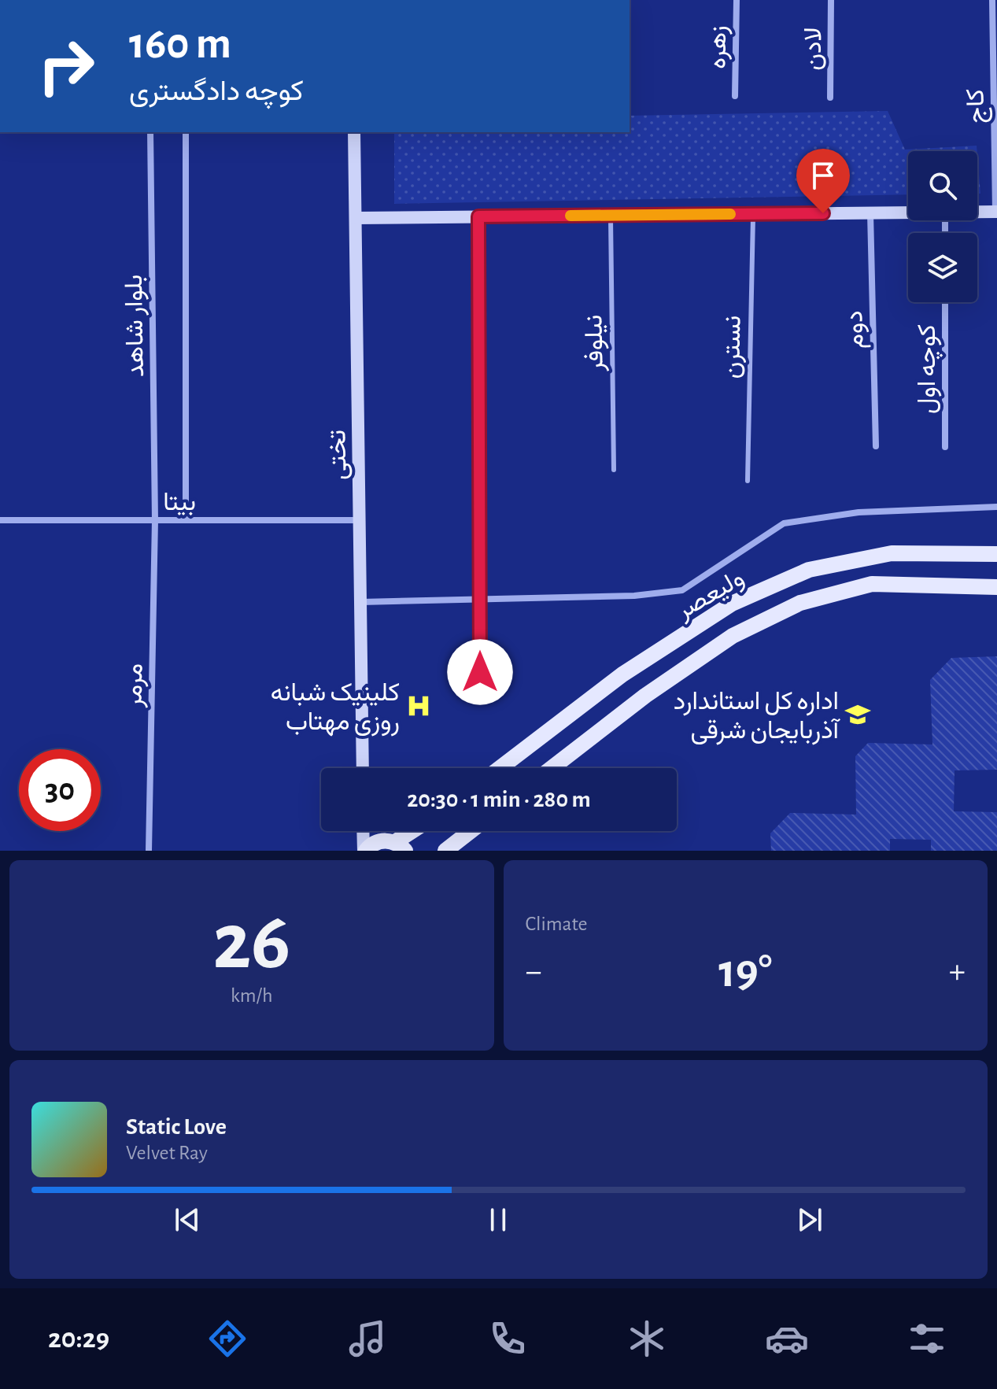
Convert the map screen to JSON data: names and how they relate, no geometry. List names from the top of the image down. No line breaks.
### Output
{"streets":{"main road":["تختى","ولیعصر"],"street":["زهره","لادن","کاج","بلوار شاهد","دوم","کوچه اول","بیتا","مرمر"],"lane":["نیلوفر","نسترن"]},"crossings":[["بلوار شاهد","بیتا"],["بلوار شاهد","مرمر"],["تختى","بیتا"],["بیتا","مرمر"]],"places":{"hospital":["کلینیک شبانه روزی مهتاب"],"school or university":["اداره کل استاندارد آذربایجان شرقی"]},"page":{"turn":["160 m","کوچه دادگستری"],"limit":"30","trip":"20:30 · 1 min · 280 m","tile":[["26","km/h"],"Climate"],"heat":["−","19°","+"],"song":["Static Love","Velvet Ray"],"tabs":"20:29"}}
